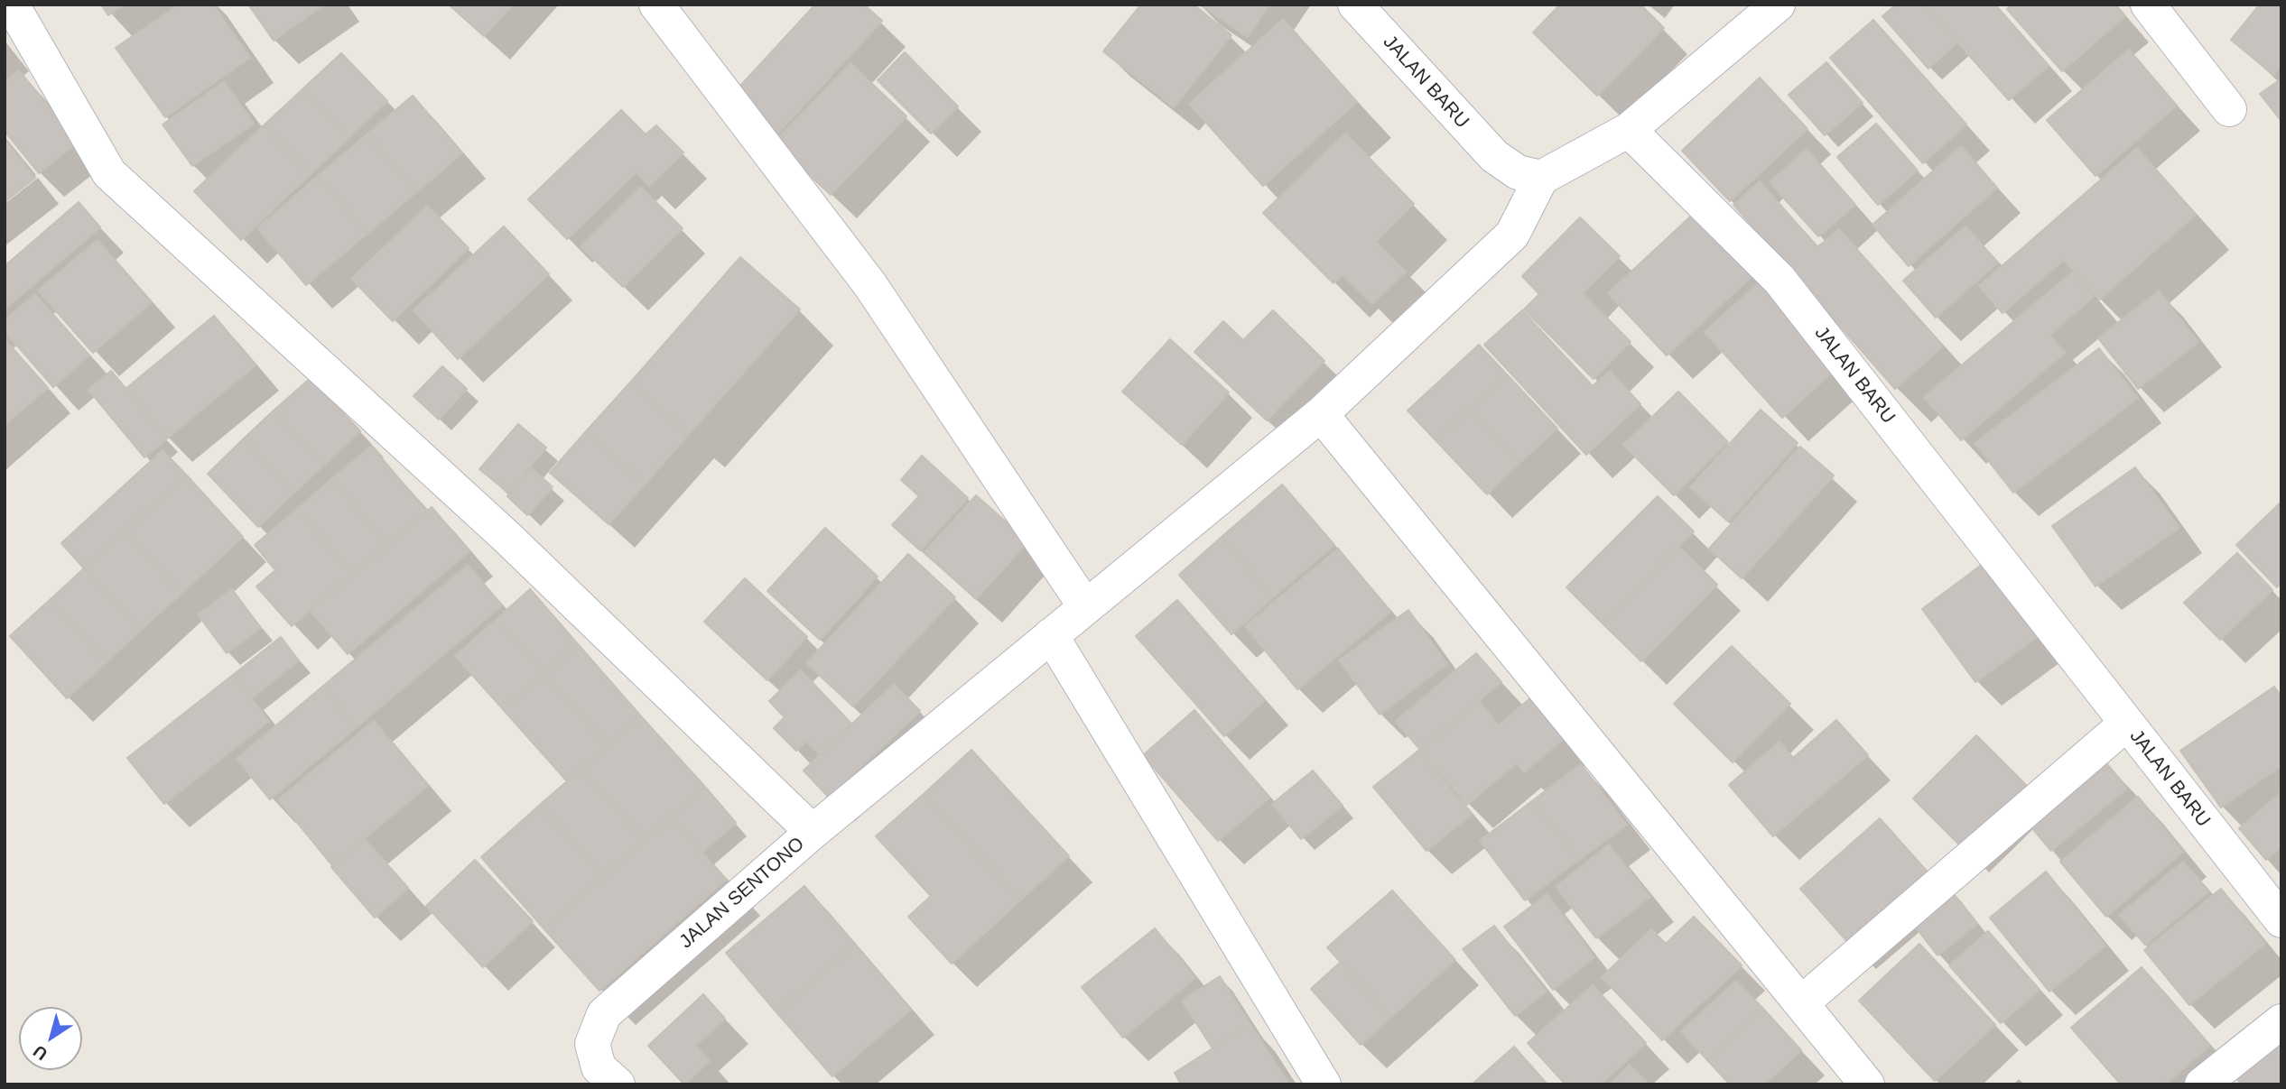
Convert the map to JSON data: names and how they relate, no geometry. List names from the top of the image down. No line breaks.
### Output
{"streets":{"street":["JALAN BARU","JALAN SENTONO"]},"crossings":[["JALAN BARU","JALAN SENTONO"]],"north":"bottom left"}
